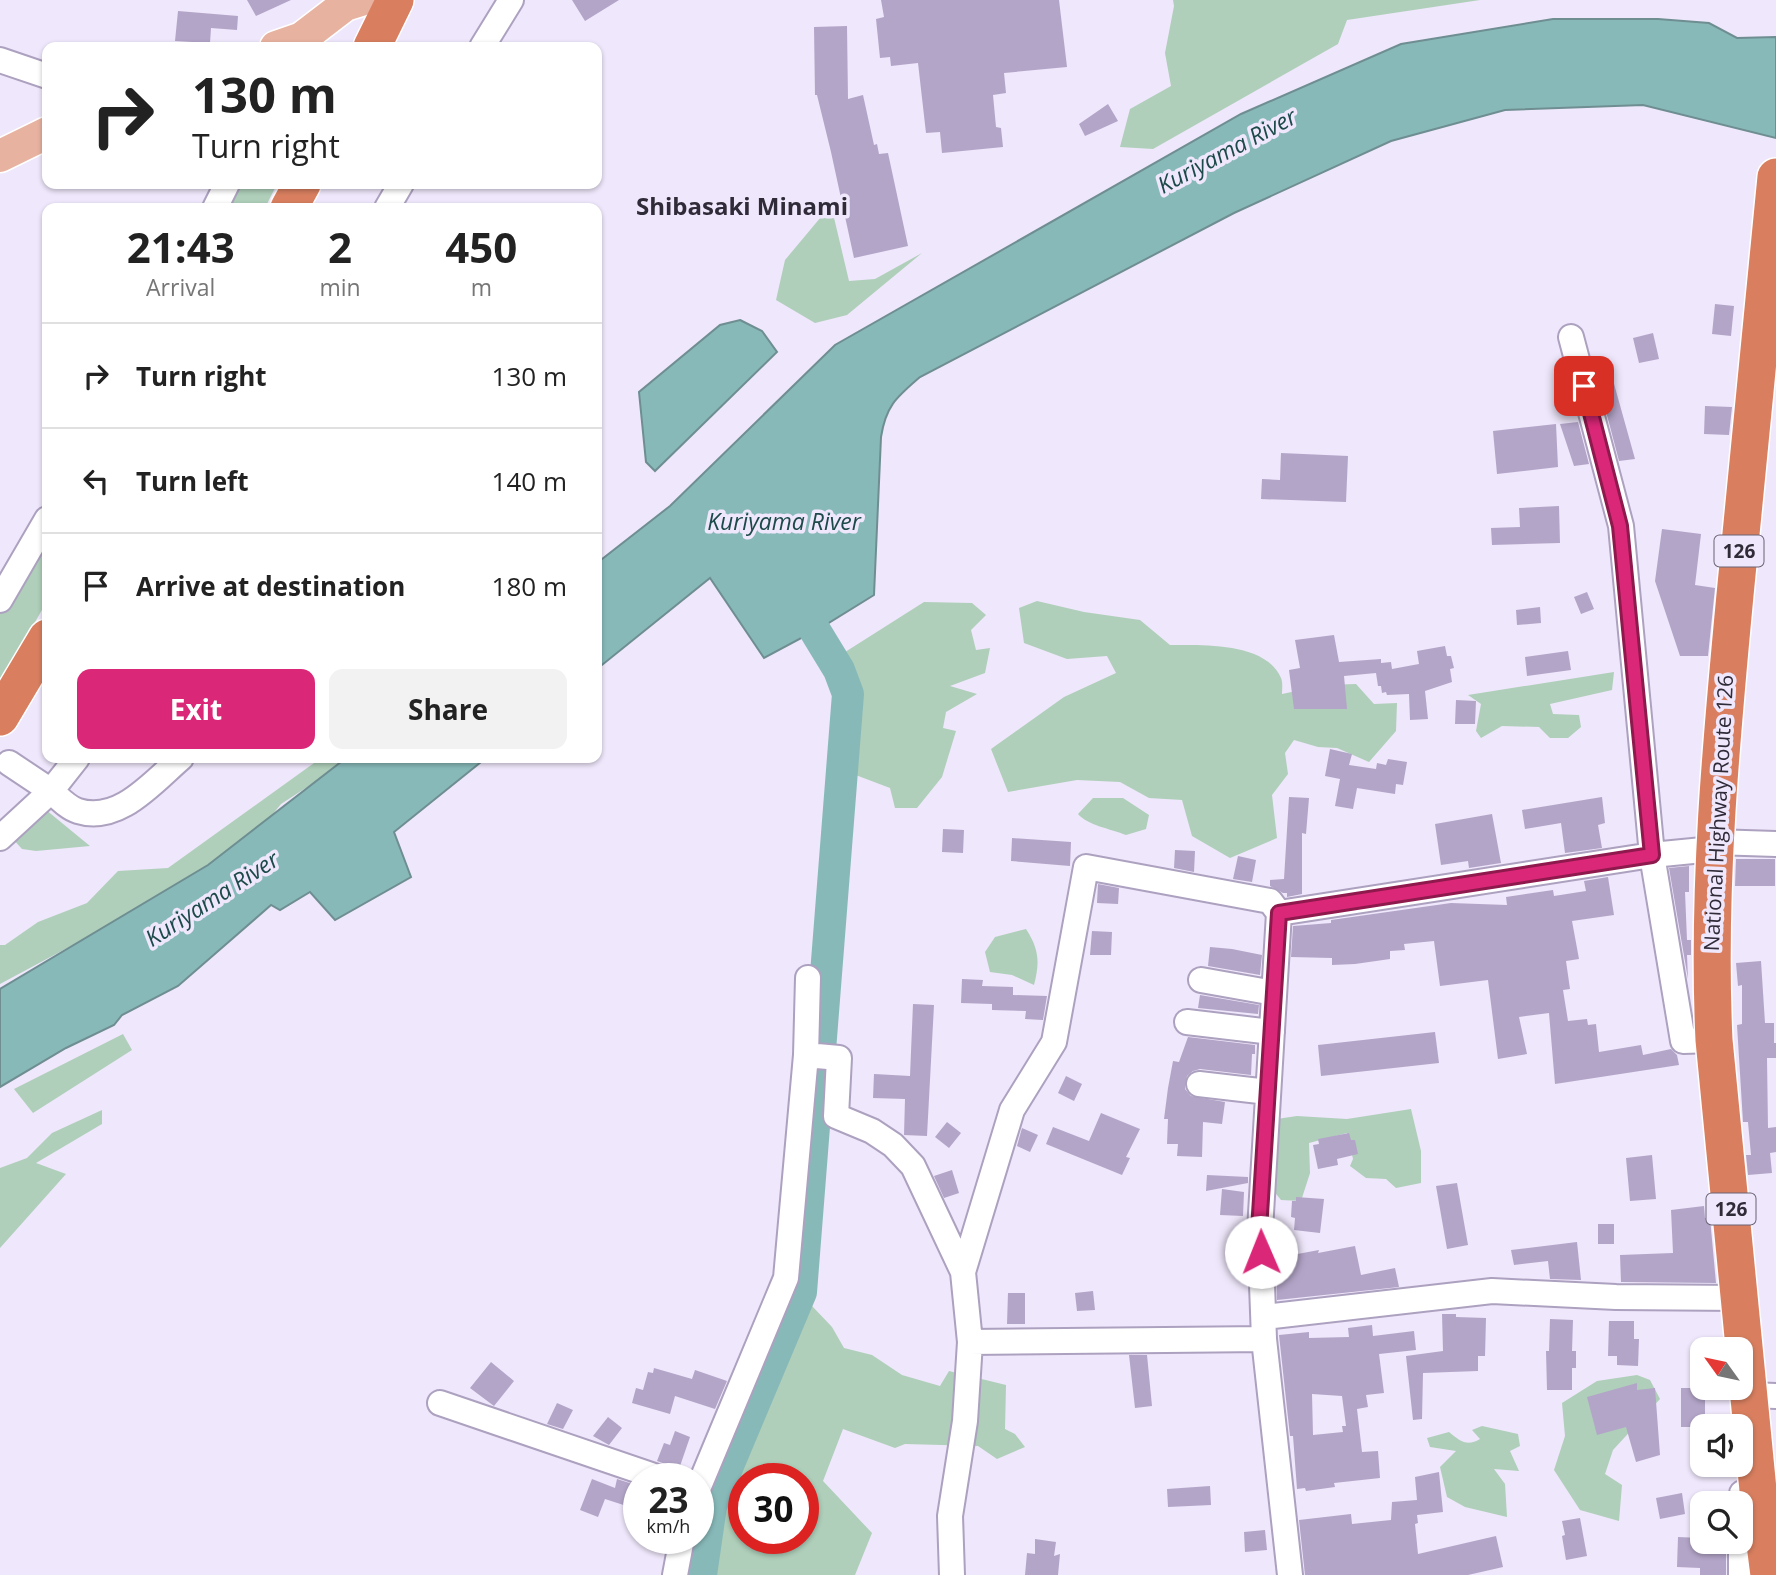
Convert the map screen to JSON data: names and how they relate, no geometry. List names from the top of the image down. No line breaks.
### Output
{"streets":{"highway":["126","National Highway Route 126"]},"districts":["Shibasaki Minami"],"water":["Kuriyama River"],"north":"top left","page":{"turn":["130 m","Turn right"],"eta":["21:43","Arrival","2","min","450","m"],"list":[{"name":"Turn right","value":"130 m"},{"name":"Turn left","value":"140 m"},{"name":"Arrive at destination","value":"180 m"}],"buttons":["Exit","Share"],"speed":"23 km/h","limit":"30"}}
